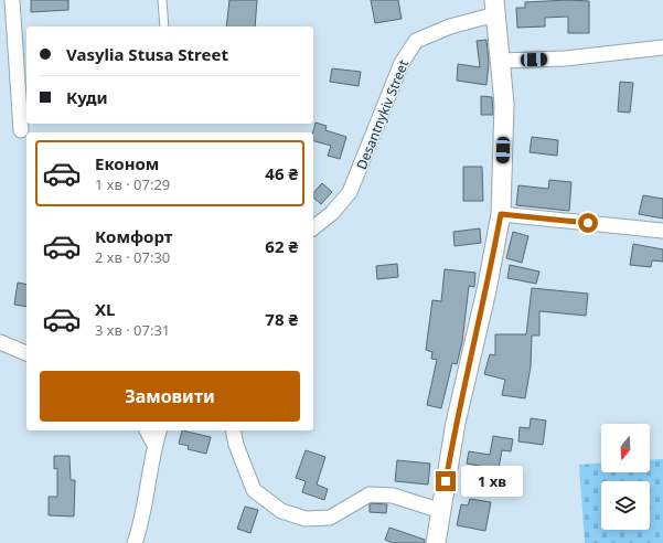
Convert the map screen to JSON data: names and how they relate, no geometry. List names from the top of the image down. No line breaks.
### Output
{"streets":{"street":["Desantnykiv Street"]},"north":"bottom","page":{"banner":["Vasylia Stusa Street","Куди"],"list":[{"name":"Економ","note":"1 хв · 07:29","value":"46 ₴"},{"name":"Комфорт","note":"2 хв · 07:30","value":"62 ₴"},{"name":"XL","note":"3 хв · 07:31","value":"78 ₴"}],"buttons":"Замовити","bubble":"1 хв"}}
